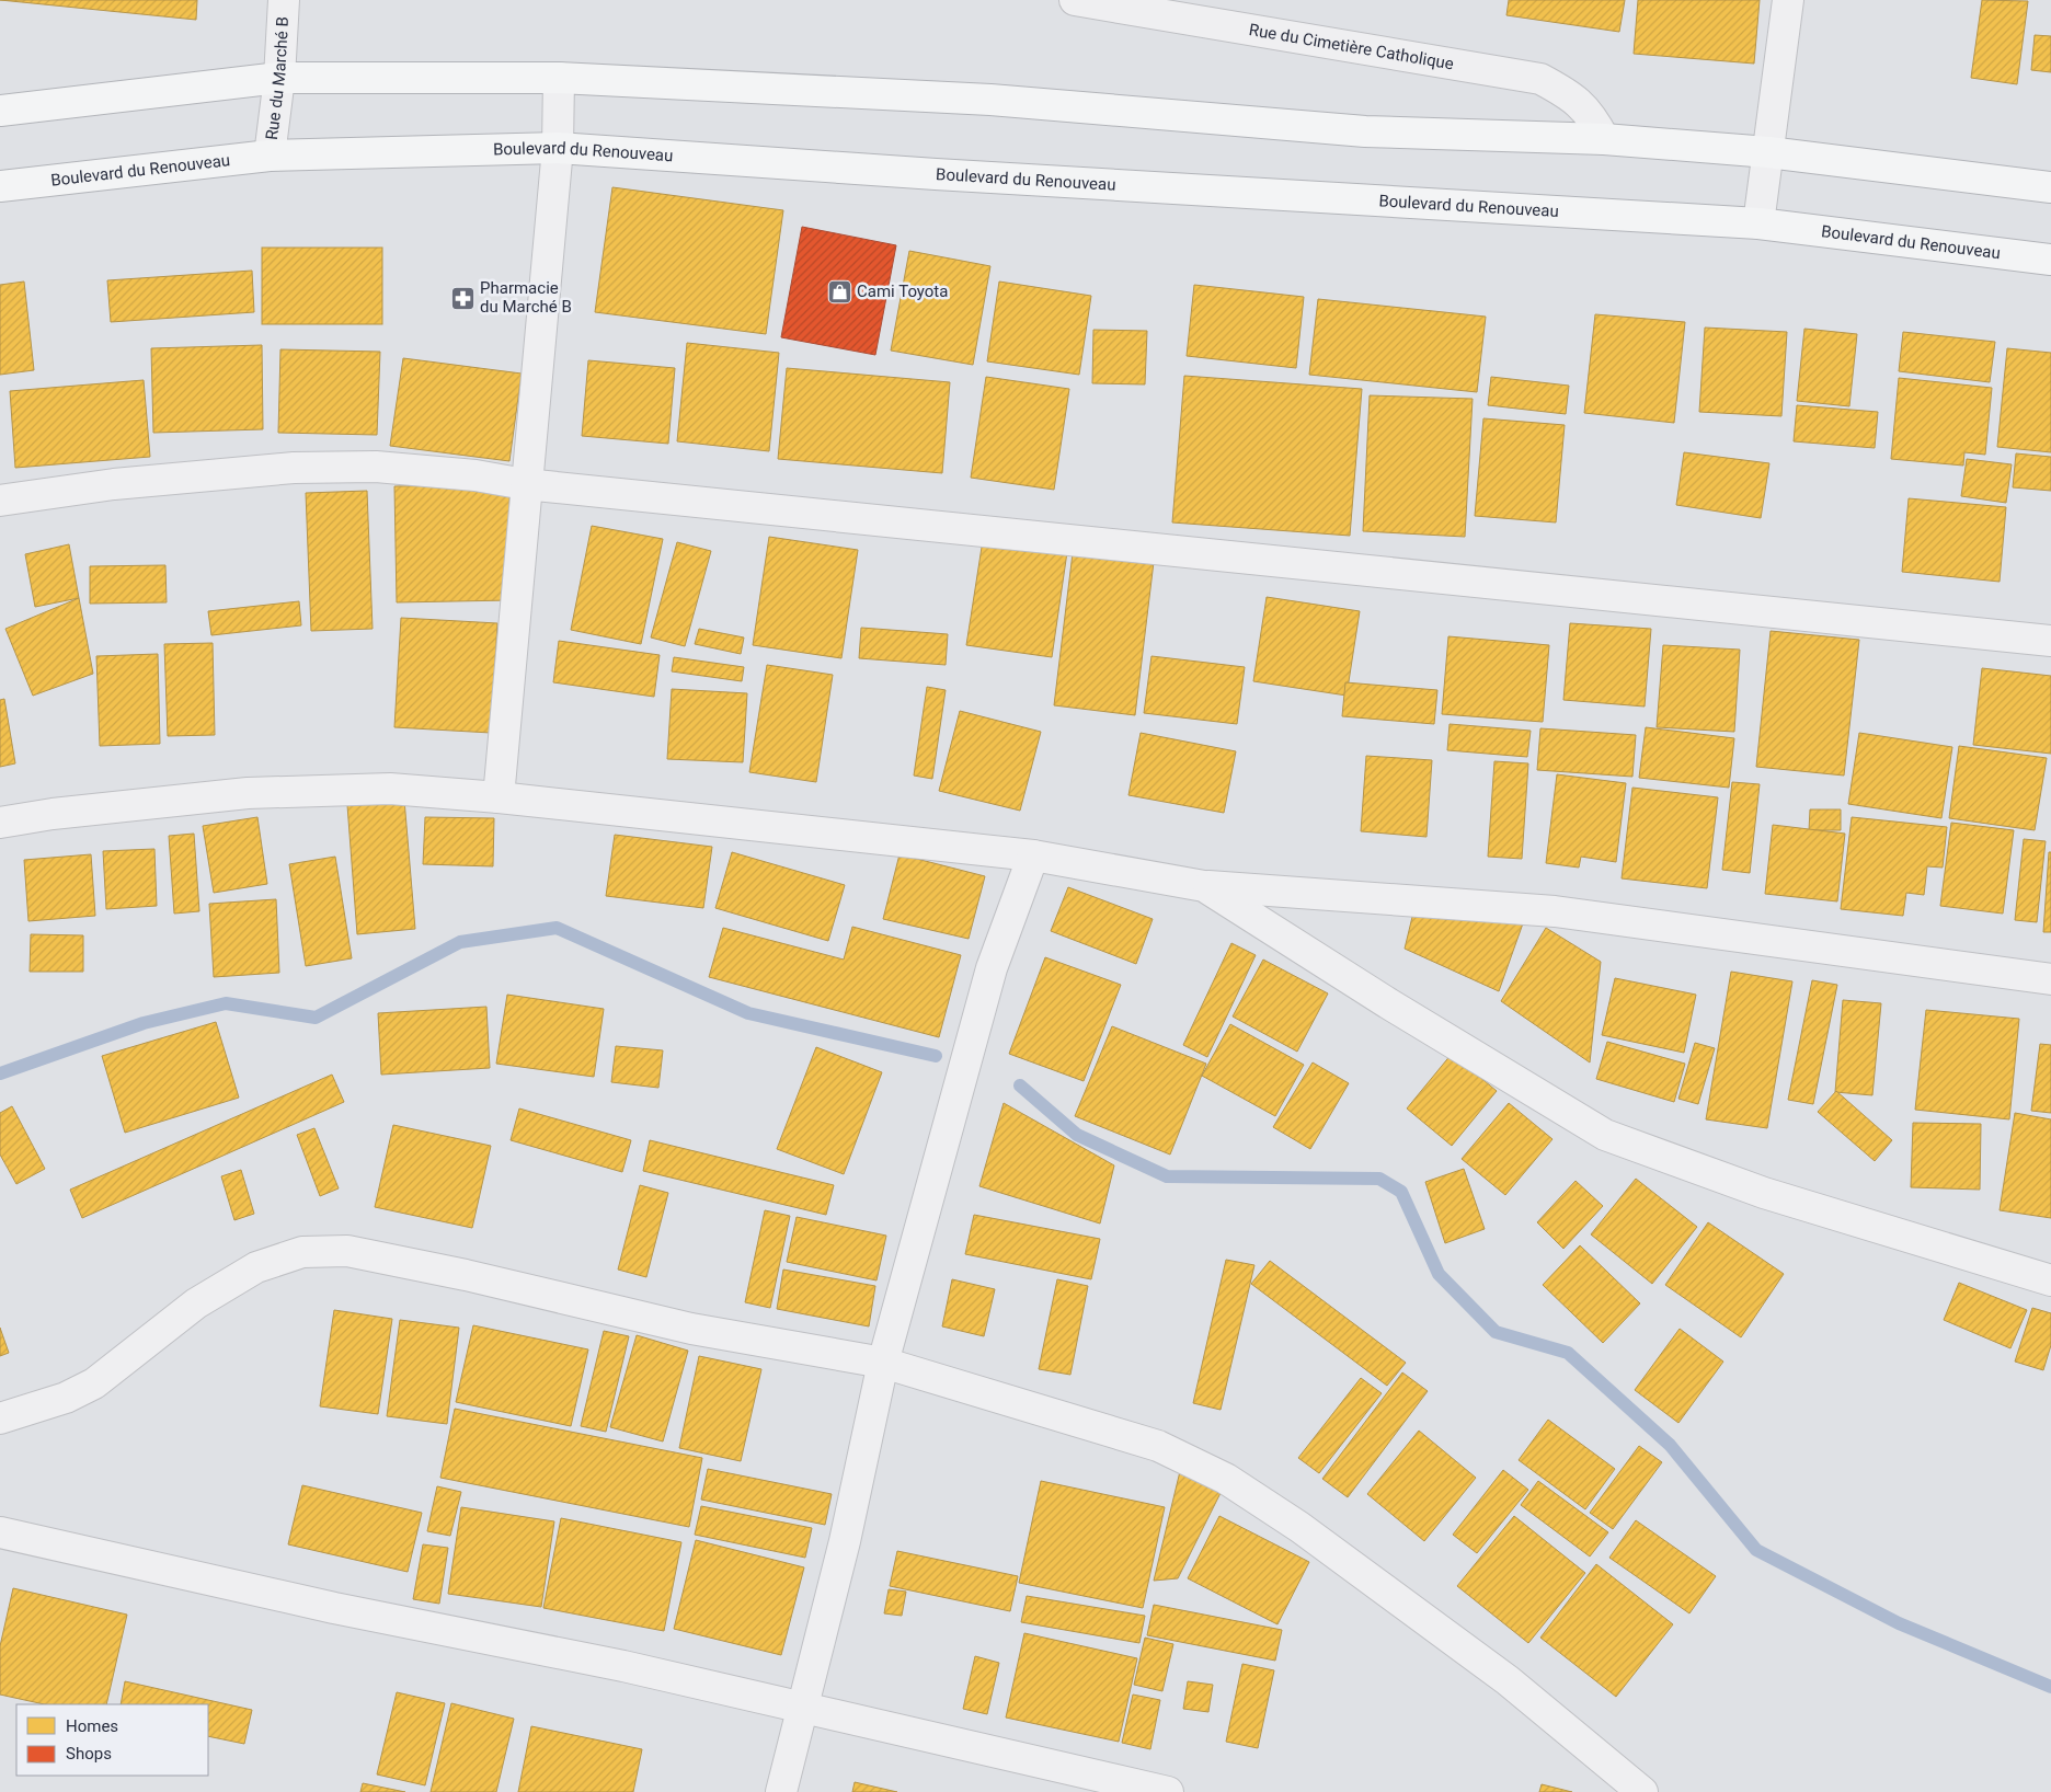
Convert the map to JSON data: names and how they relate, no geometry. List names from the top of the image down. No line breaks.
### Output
{"streets":{"highway":["Boulevard du Renouveau"],"street":["Rue du Cimetière Catholique","Rue du Marché B"]},"crossings":[["Rue du Marché B","Boulevard du Renouveau"]],"places":{"shop":["Cami Toyota"],"pharmacy":["Pharmacie du Marché B"]},"legend":["Homes","Shops"]}
